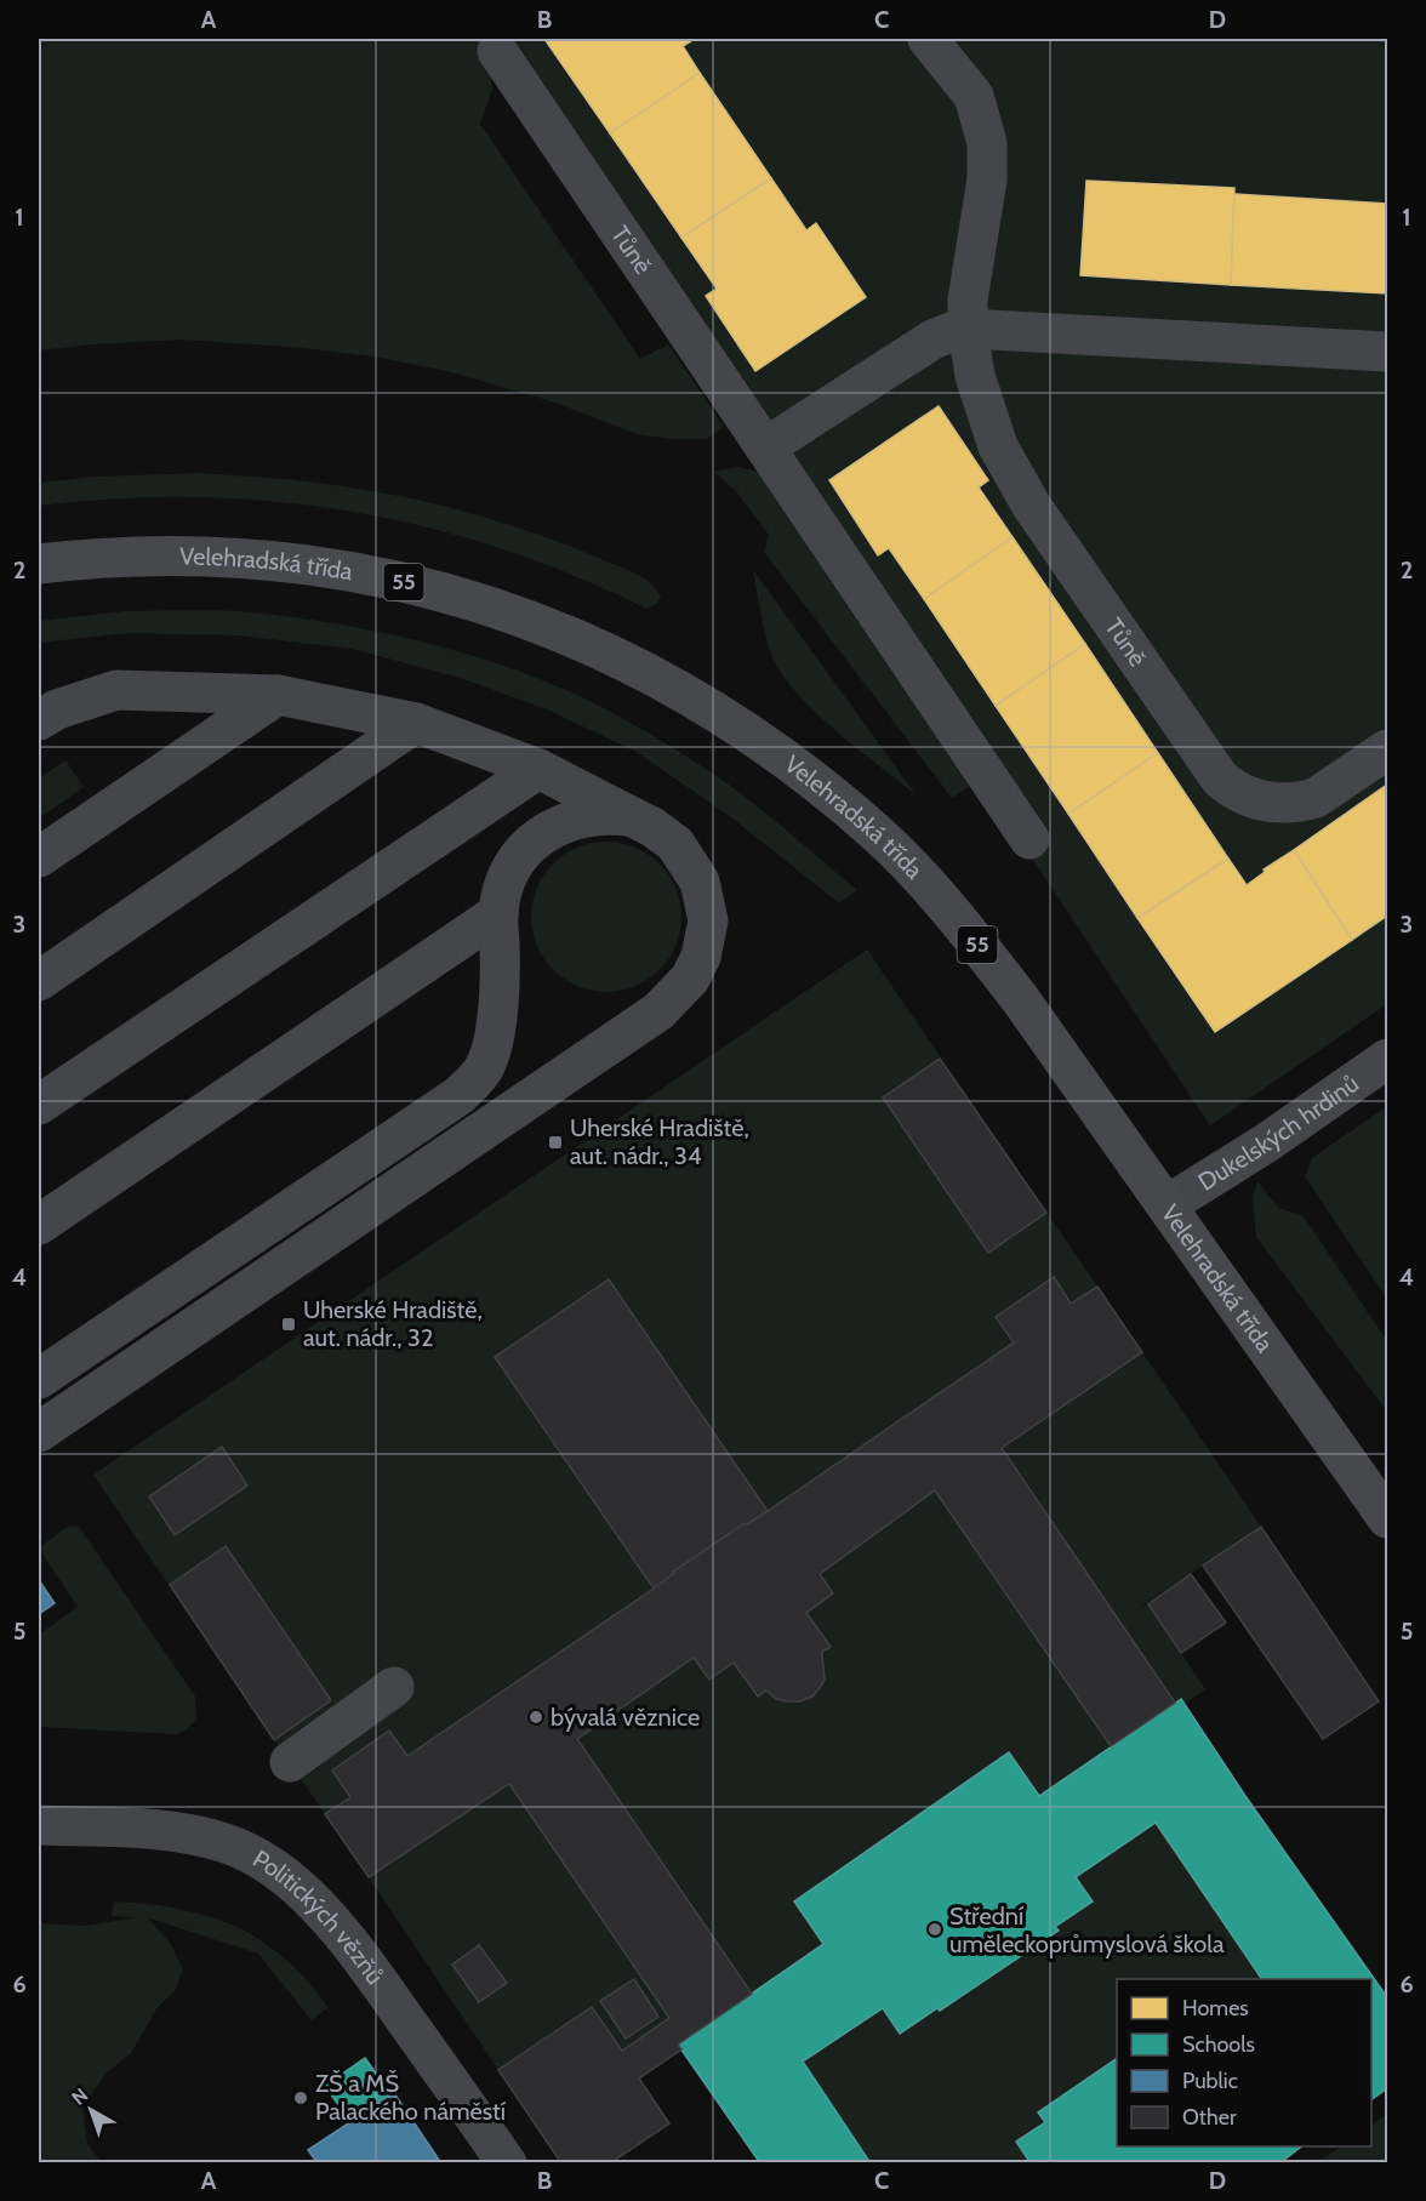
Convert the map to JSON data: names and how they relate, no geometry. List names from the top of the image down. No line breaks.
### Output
{"streets":{"main road":["Velehradská třída","55"],"street":["Tůně","Dukelských hrdinů","Politických vězňů"]},"crossings":[["Velehradská třída","Dukelských hrdinů"]],"places":{"transit":["Uherské Hradiště, aut. nádr., 34","Uherské Hradiště, aut. nádr., 32"],"other":["bývalá věznice","Střední uměleckoprůmyslová škola","ZŠ a MŠ Palackého náměstí"]},"legend":["Homes","Schools","Public","Other"],"north":"top left","grid":{"columns":["A","B","C","D"],"rows":["1","2","3","4","5","6"]}}
